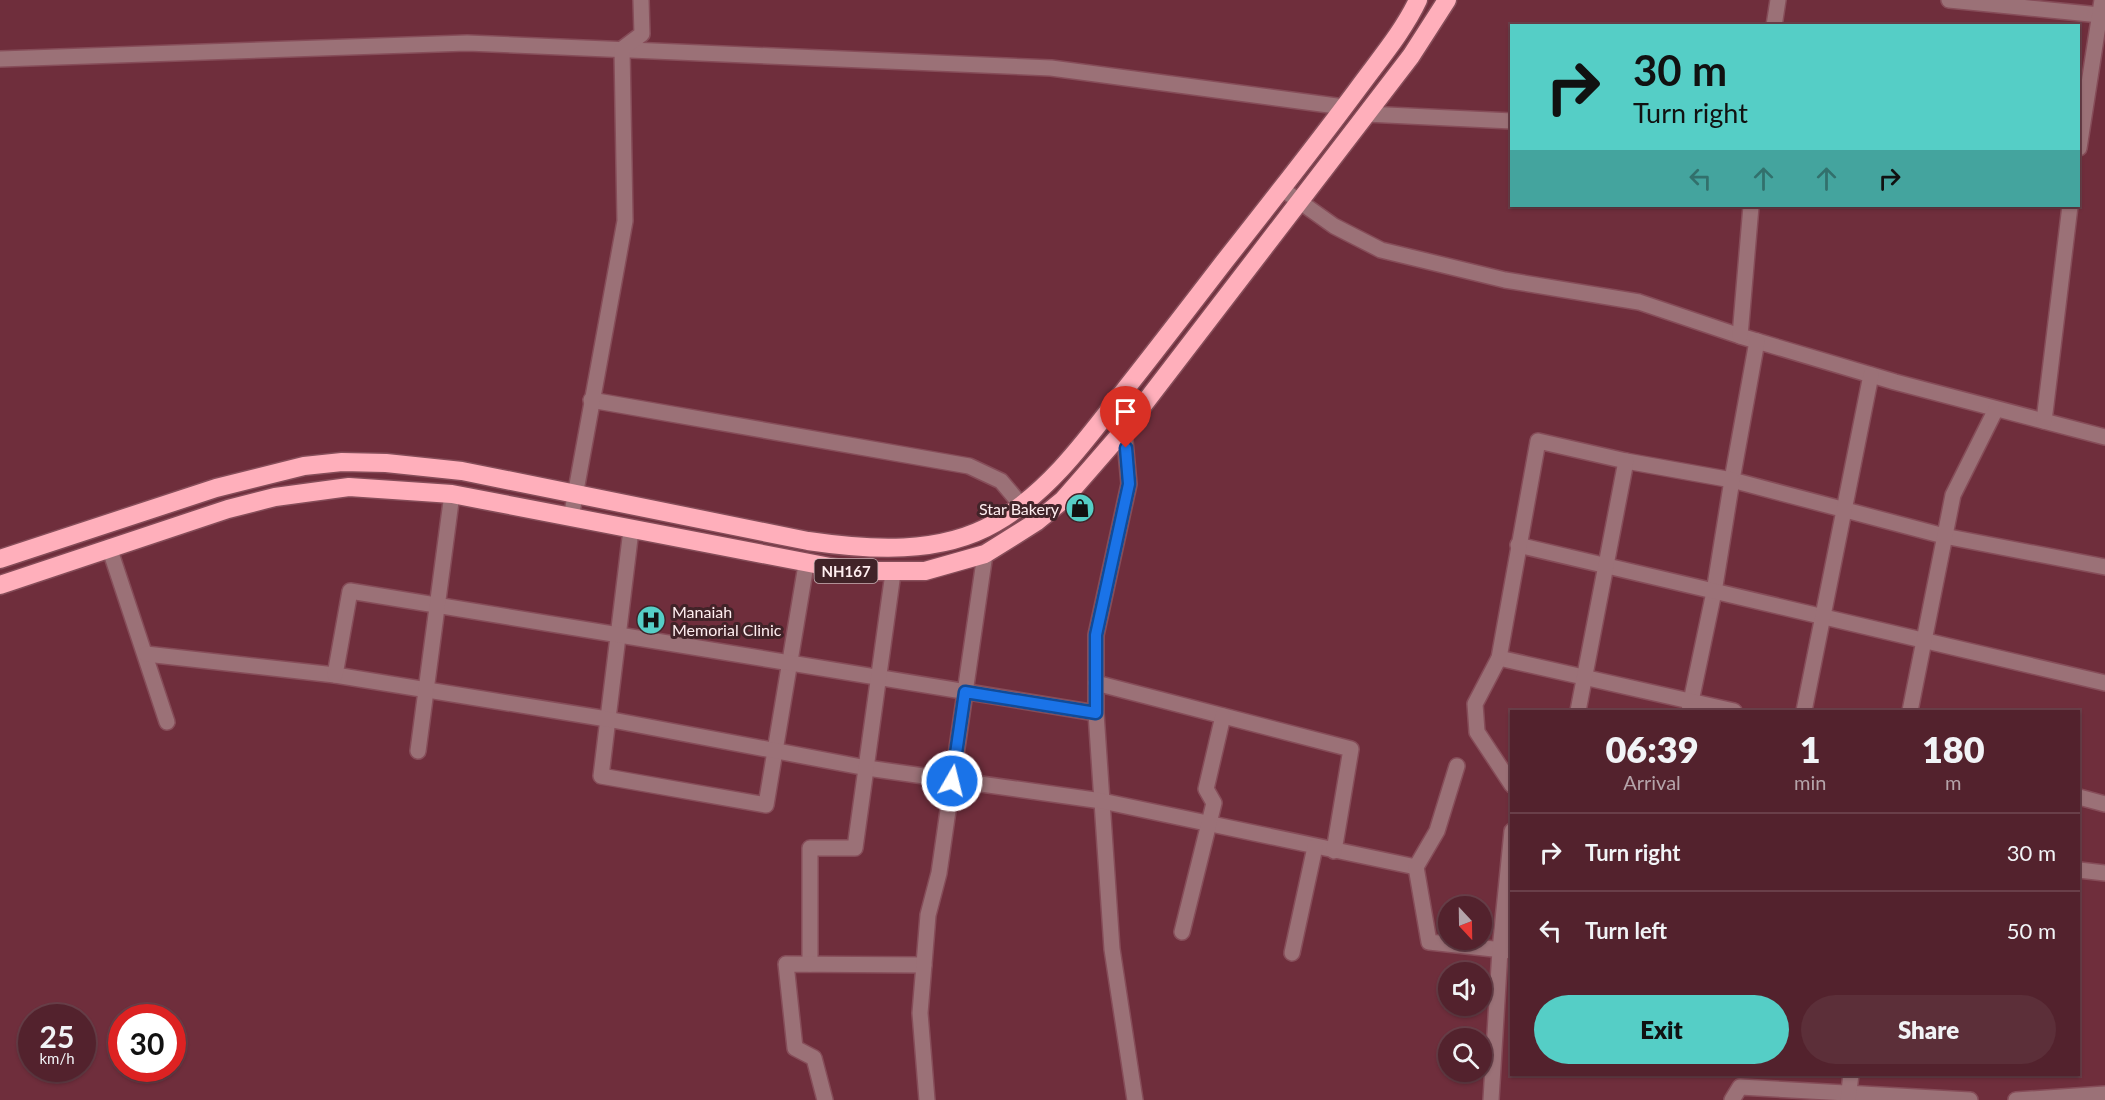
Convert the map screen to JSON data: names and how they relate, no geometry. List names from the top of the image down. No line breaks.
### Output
{"streets":{"highway":["NH167"]},"places":{"shop":["Star Bakery"],"hospital":["Manaiah Memorial Clinic"]},"north":"bottom","page":{"turn":["30 m","Turn right"],"eta":["06:39","Arrival","1","min","180","m"],"list":[{"name":"Turn right","value":"30 m"},{"name":"Turn left","value":"50 m"}],"buttons":["Exit","Share"],"speed":"25 km/h","limit":"30"}}
